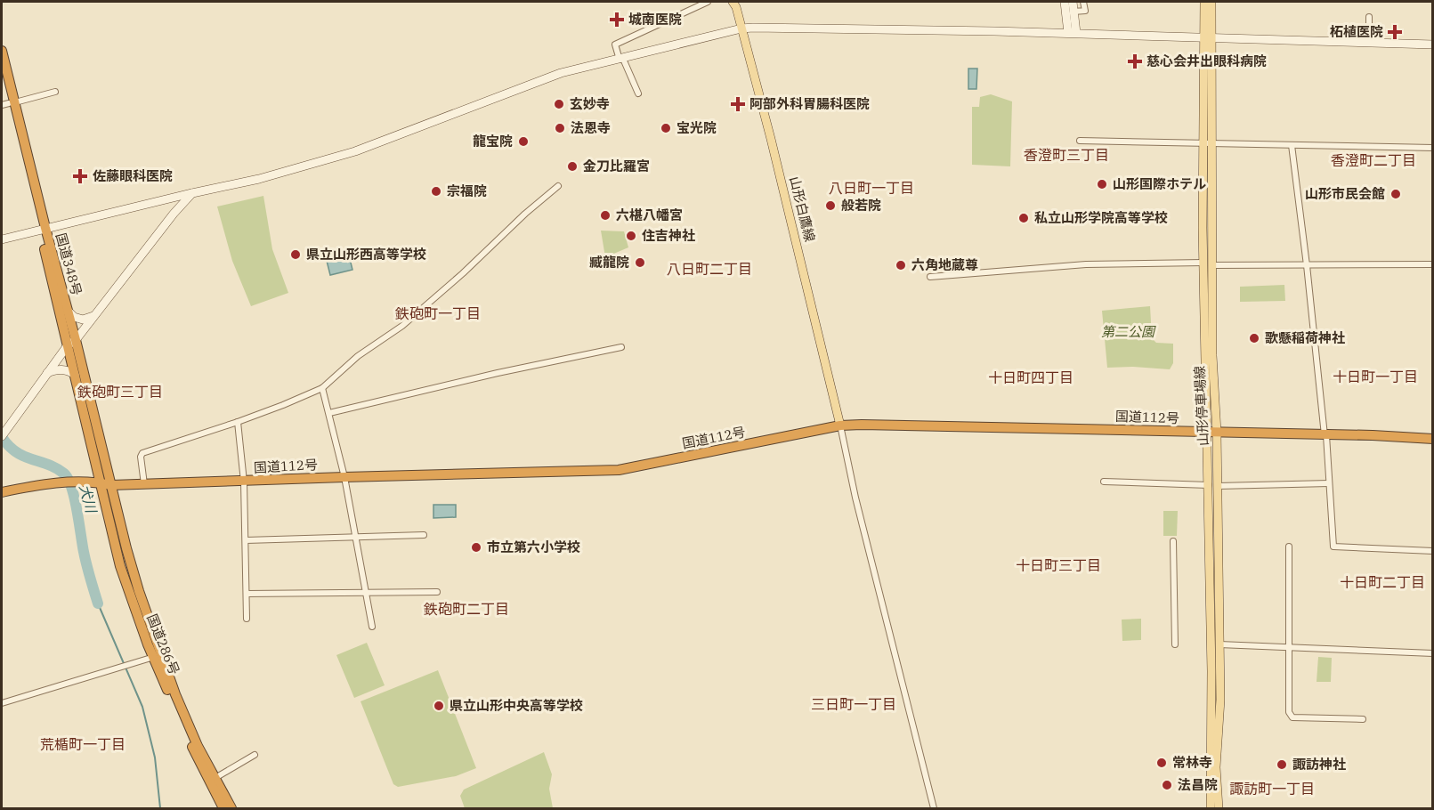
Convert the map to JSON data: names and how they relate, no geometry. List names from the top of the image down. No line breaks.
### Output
{"streets":{"highway":["国道348号","国道112号","国道286号"],"main road":["山形白鷹線","山形停車場線"]},"crossings":[["山形白鷹線","国道112号"],["国道348号","国道112号"],["国道348号","国道286号"],["山形停車場線","国道112号"],["国道112号","国道286号"]],"districts":["香澄町三丁目","香澄町二丁目","八日町一丁目","八日町二丁目","鉄砲町一丁目","十日町一丁目","十日町四丁目","鉄砲町三丁目","十日町三丁目","十日町二丁目","鉄砲町二丁目","三日町一丁目","荒楯町一丁目","諏訪町一丁目"],"water":["犬川"],"parks":["第二公園"],"places":{"health":["城南医院","柘植医院","慈心会井出眼科病院","阿部外科胃腸科医院","佐藤眼科医院"],"other":["玄妙寺","法恩寺","宝光院","龍宝院","金刀比羅宮","山形国際ホテル","宗福院","山形市民会館","般若院","六椹八幡宮","私立山形学院高等学校","住吉神社","県立山形西高等学校","臧龍院","六角地蔵尊","歌懸稲荷神社","市立第六小学校","県立山形中央高等学校","常林寺","諏訪神社","法昌院"]}}
